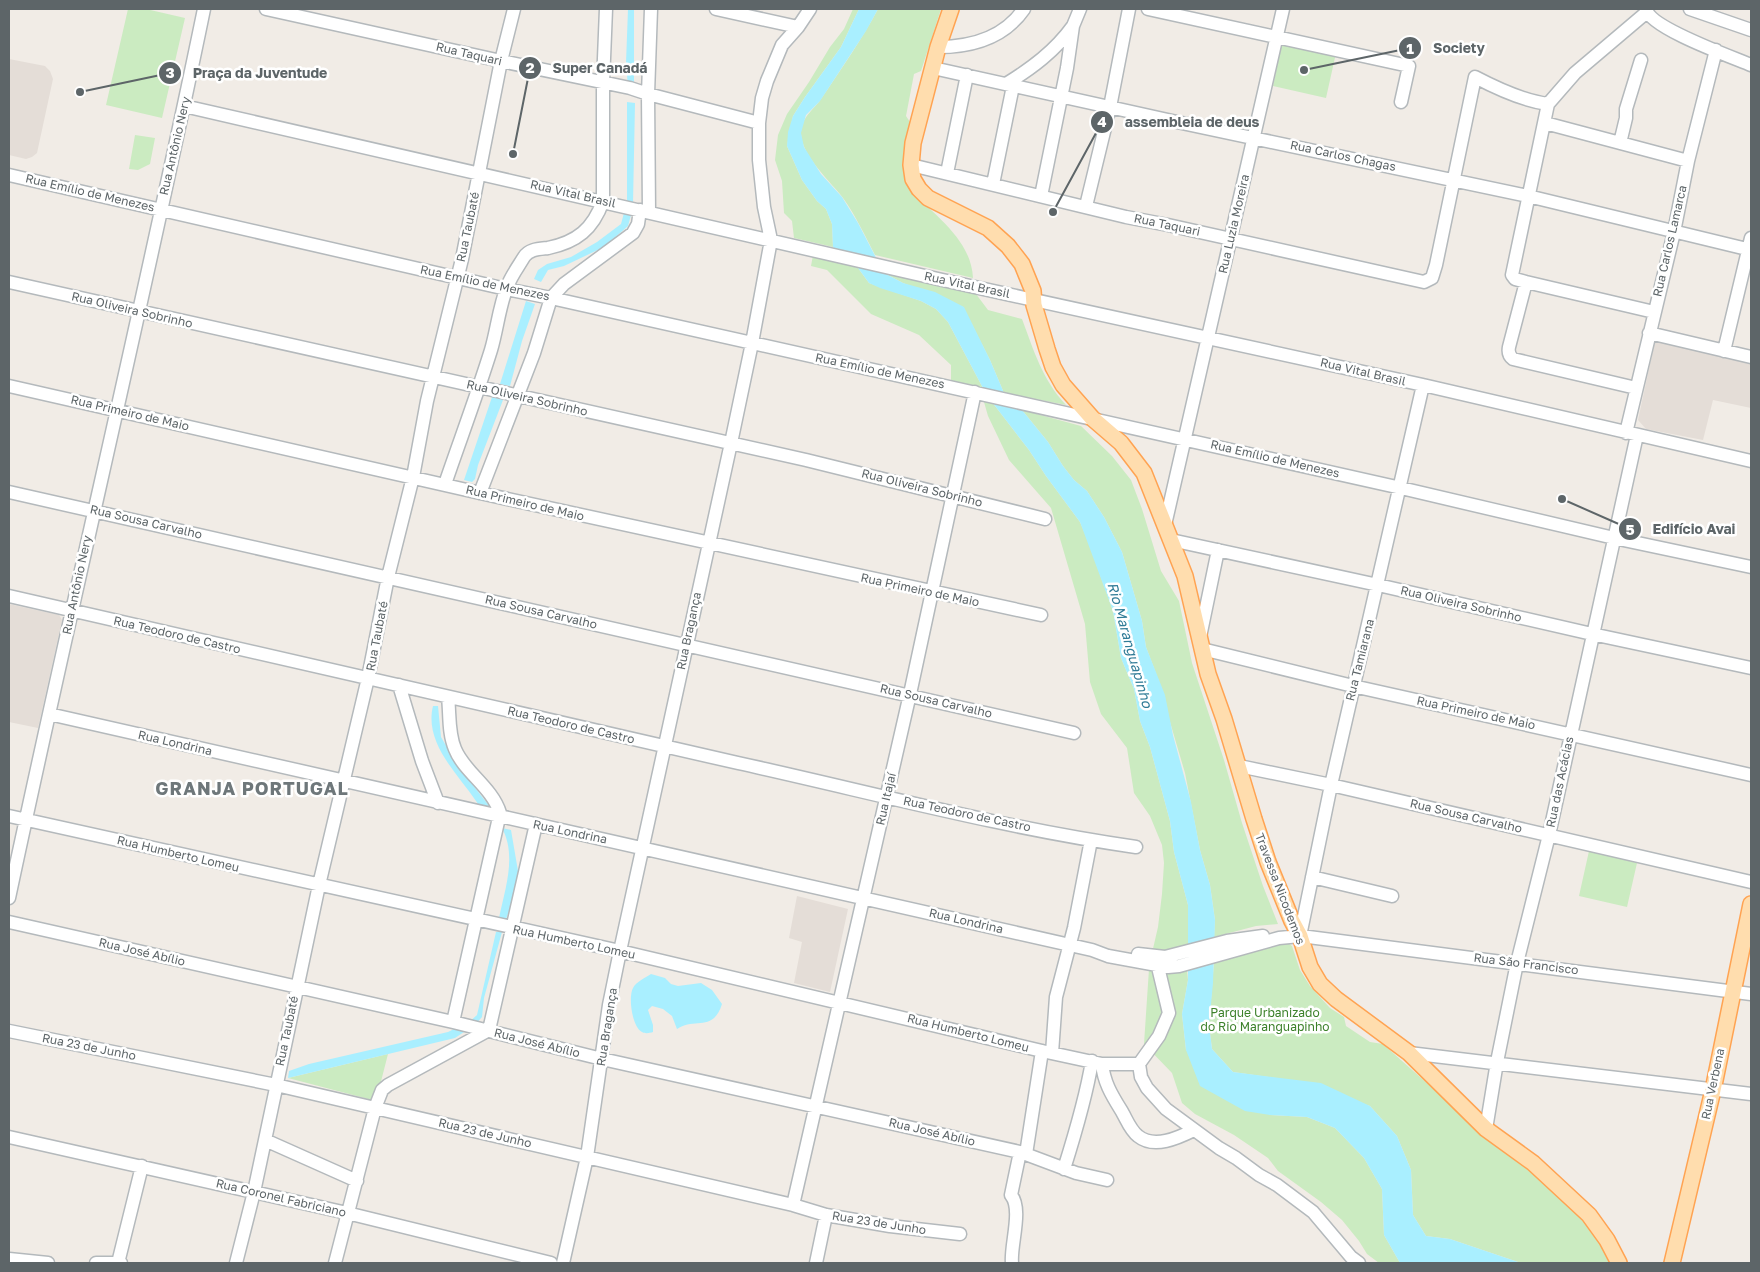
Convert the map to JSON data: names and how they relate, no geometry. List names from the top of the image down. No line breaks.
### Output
{"streets":{"main road":["Travessa Nicodemos","Rua Verbena"],"street":["Rua Taquari","Rua Antônio Nery","Rua Carlos Chagas","Rua Emílio de Menezes","Rua Vital Brasil","Rua Luzia Moreira","Rua Taubaté","Rua Carlos Lamarca","Rua Oliveira Sobrinho","Rua Primeiro de Maio","Rua Sousa Carvalho","Rua Bragança","Rua Teodoro de Castro","Rua Tamiarana","Rua Londrina","Rua das Acácias","Rua Itajaí","Rua Humberto Lomeu","Rua José Abílio","Rua São Francisco","Rua 23 de Junho","Rua Coronel Fabriciano"]},"crossings":[["Rua Taquari","Rua Carlos Chagas"],["Rua Taquari","Rua Luzia Moreira"],["Rua Taquari","Rua Taubaté"],["Rua Taquari","Rua Bragança"],["Rua Taquari","Travessa Nicodemos"],["Rua Antônio Nery","Rua Emílio de Menezes"],["Rua Antônio Nery","Rua Vital Brasil"],["Rua Antônio Nery","Rua Oliveira Sobrinho"],["Rua Antônio Nery","Rua Primeiro de Maio"],["Rua Antônio Nery","Rua Sousa Carvalho"],["Rua Antônio Nery","Rua Teodoro de Castro"],["Rua Antônio Nery","Rua Londrina"],["Rua Antônio Nery","Rua Humberto Lomeu"],["Rua Carlos Chagas","Rua Luzia Moreira"],["Rua Carlos Chagas","Rua Carlos Lamarca"],["Rua Emílio de Menezes","Rua Luzia Moreira"],["Rua Emílio de Menezes","Rua Taubaté"],["Rua Emílio de Menezes","Rua Bragança"],["Rua Emílio de Menezes","Rua Tamiarana"],["Rua Emílio de Menezes","Rua das Acácias"],["Rua Emílio de Menezes","Rua Itajaí"],["Rua Emílio de Menezes","Travessa Nicodemos"],["Rua Vital Brasil","Rua Luzia Moreira"],["Rua Vital Brasil","Rua Taubaté"],["Rua Vital Brasil","Rua Carlos Lamarca"],["Rua Vital Brasil","Rua Bragança"],["Rua Vital Brasil","Rua Tamiarana"],["Rua Vital Brasil","Rua das Acácias"],["Rua Vital Brasil","Travessa Nicodemos"],["Rua Luzia Moreira","Travessa Nicodemos"],["Rua Taubaté","Rua Oliveira Sobrinho"],["Rua Taubaté","Rua Primeiro de Maio"],["Rua Taubaté","Rua Sousa Carvalho"],["Rua Taubaté","Rua Teodoro de Castro"],["Rua Taubaté","Rua Londrina"],["Rua Taubaté","Rua Humberto Lomeu"],["Rua Taubaté","Rua José Abílio"],["Rua Taubaté","Rua 23 de Junho"],["Rua Taubaté","Rua Coronel Fabriciano"],["Rua Carlos Lamarca","Rua das Acácias"],["Rua Oliveira Sobrinho","Rua Bragança"],["Rua Oliveira Sobrinho","Rua Tamiarana"],["Rua Oliveira Sobrinho","Rua das Acácias"],["Rua Oliveira Sobrinho","Rua Itajaí"],["Rua Oliveira Sobrinho","Travessa Nicodemos"],["Rua Primeiro de Maio","Rua Bragança"],["Rua Primeiro de Maio","Rua Tamiarana"],["Rua Primeiro de Maio","Rua das Acácias"],["Rua Primeiro de Maio","Rua Itajaí"],["Rua Primeiro de Maio","Travessa Nicodemos"],["Rua Sousa Carvalho","Rua Bragança"],["Rua Sousa Carvalho","Rua Tamiarana"],["Rua Sousa Carvalho","Rua das Acácias"],["Rua Sousa Carvalho","Rua Itajaí"],["Rua Sousa Carvalho","Travessa Nicodemos"],["Rua Bragança","Rua Teodoro de Castro"],["Rua Bragança","Rua Londrina"],["Rua Bragança","Rua Humberto Lomeu"],["Rua Bragança","Rua José Abílio"],["Rua Bragança","Rua 23 de Junho"],["Rua Teodoro de Castro","Rua Itajaí"],["Rua Tamiarana","Travessa Nicodemos"],["Rua Tamiarana","Rua São Francisco"],["Rua Londrina","Rua Itajaí"],["Rua das Acácias","Travessa Nicodemos"],["Rua das Acácias","Rua São Francisco"],["Rua Itajaí","Rua Humberto Lomeu"],["Rua Itajaí","Rua José Abílio"],["Rua Itajaí","Rua 23 de Junho"],["Travessa Nicodemos","Rua São Francisco"],["Rua São Francisco","Rua Verbena"]],"districts":["GRANJA PORTUGAL"],"water":["Rio Maranguapinho"],"parks":["Parque Urbanizado do Rio Maranguapinho"],"places":["Society","Praça da Juventude","Super Canadá","assembleia de deus","Edifício Avai"]}
